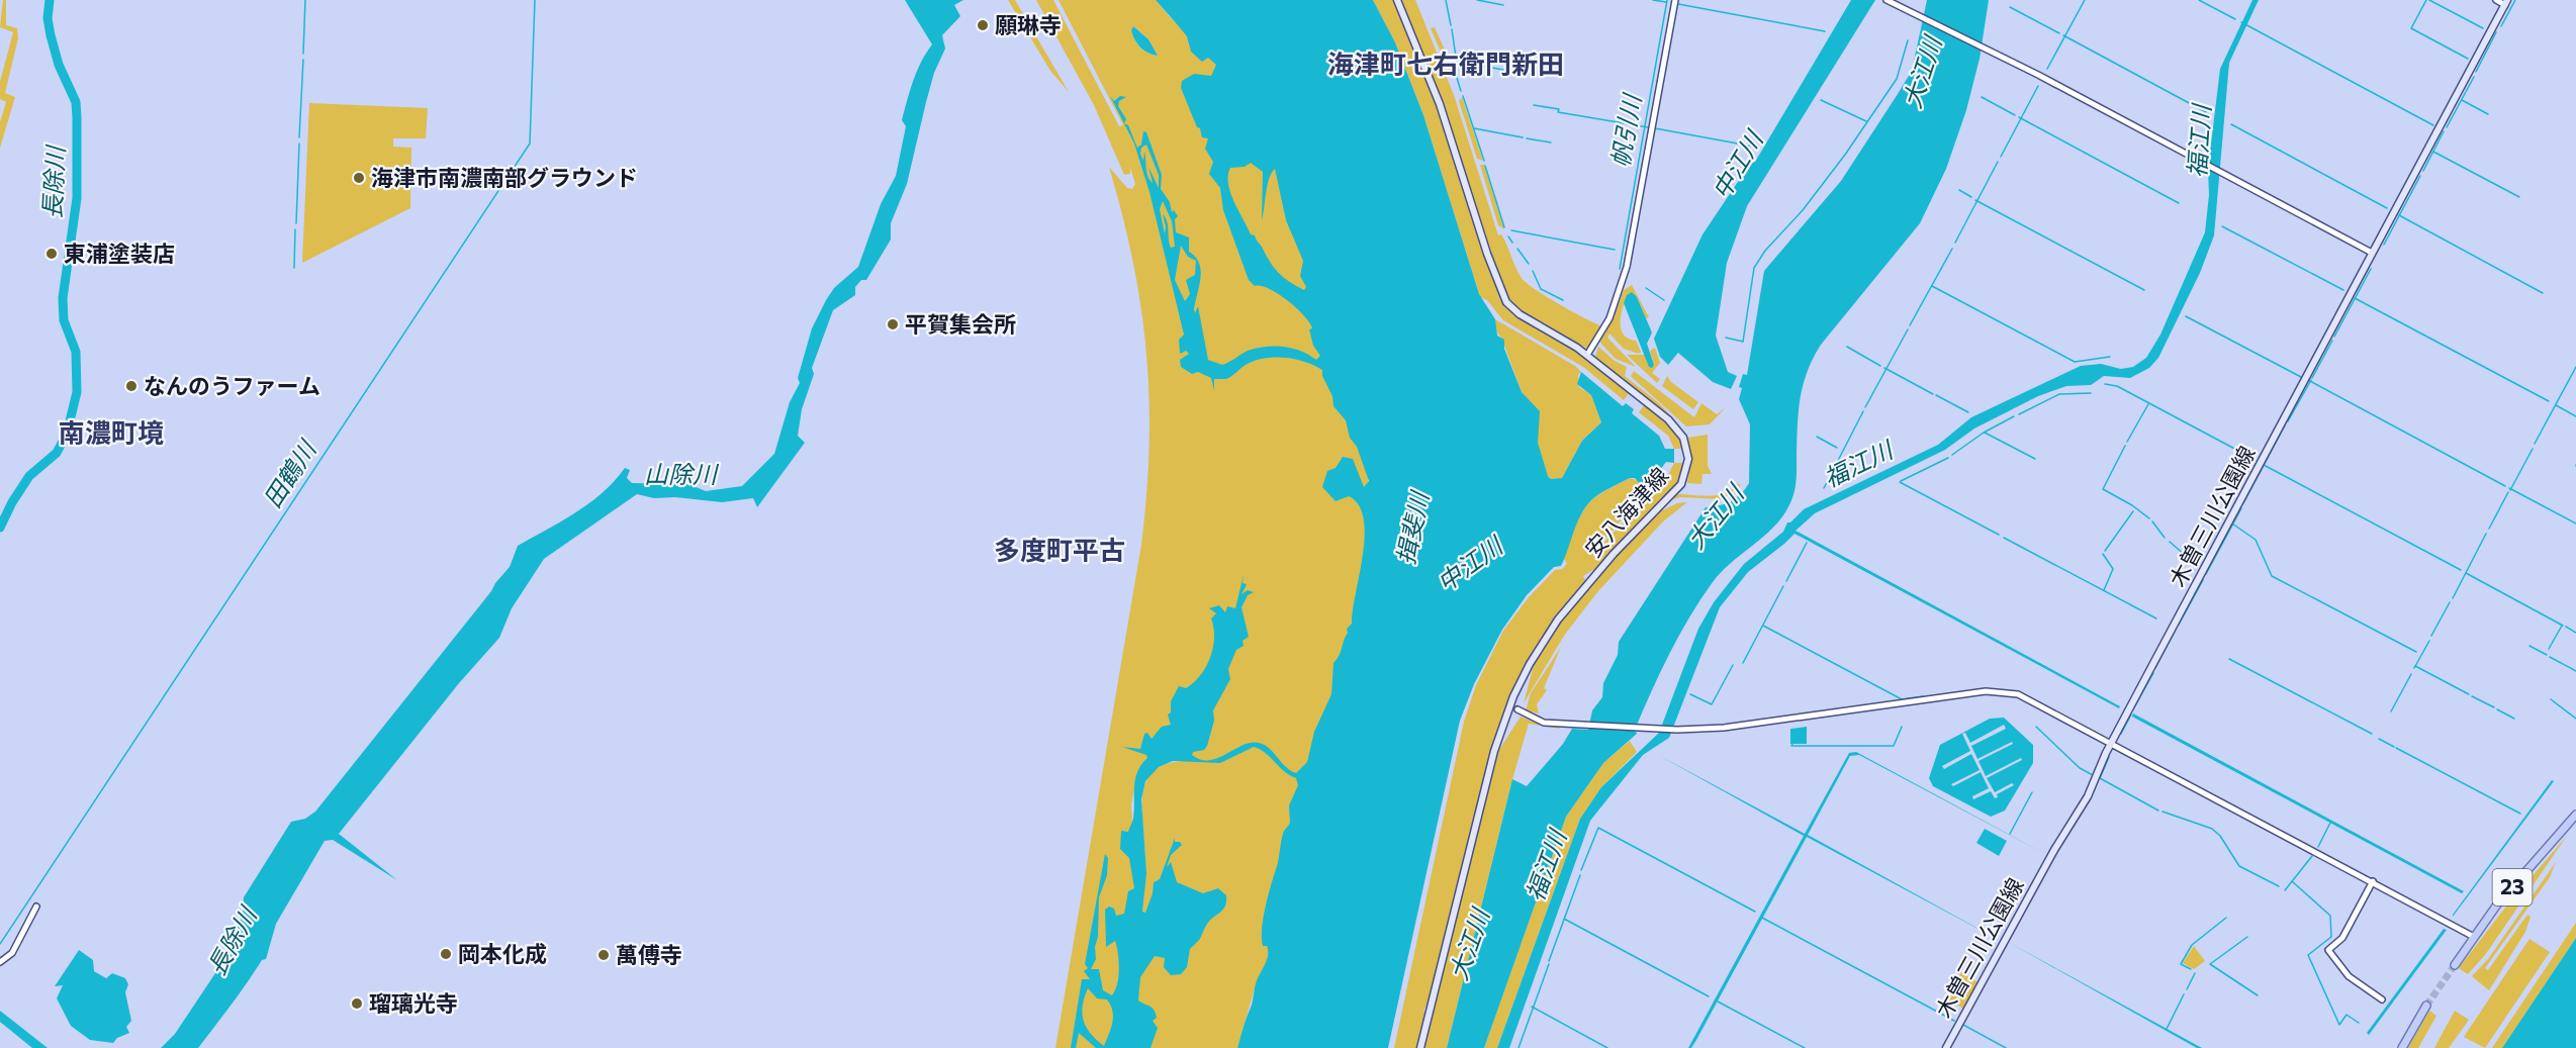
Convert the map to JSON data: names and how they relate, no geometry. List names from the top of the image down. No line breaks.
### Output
{"streets":{"main road":["安八海津線","木曽三川公園線","23"]},"districts":["海津町七右衛門新田","南濃町境","多度町平古"],"water":["大江川","帆引川","福江川","中江川","長除川","田鶴川","山除川","揖斐川"],"places":["願琳寺","海津市南濃南部グラウンド","東浦塗装店","平賀集会所","なんのうファーム","岡本化成","萬傅寺","瑠璃光寺"]}
